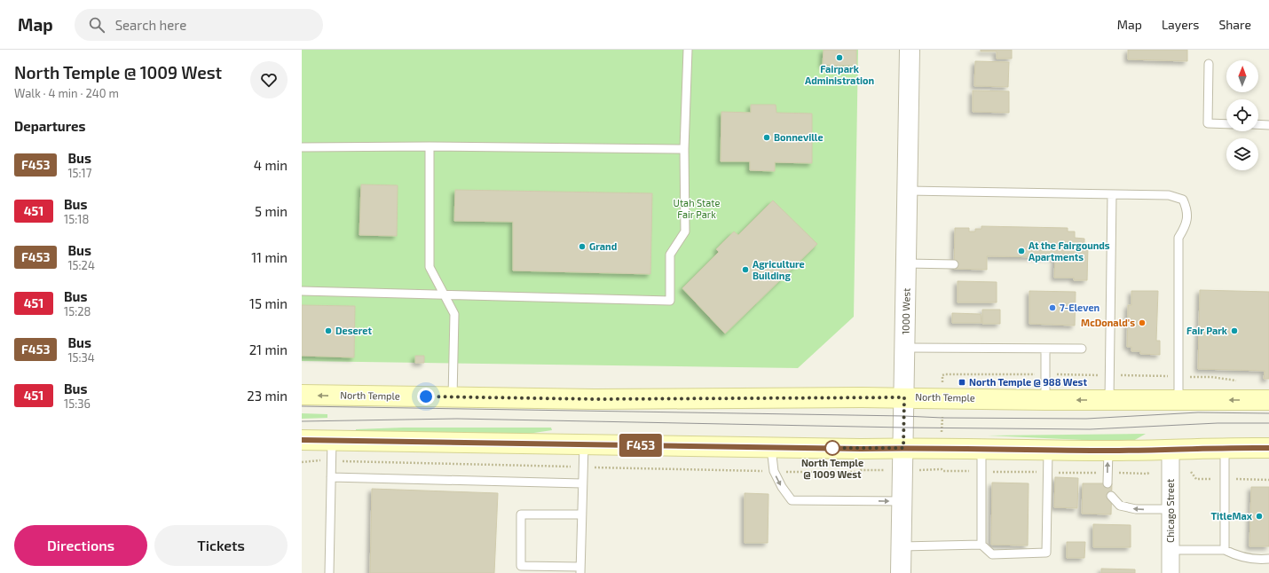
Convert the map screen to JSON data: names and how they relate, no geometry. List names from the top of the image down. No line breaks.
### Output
{"streets":{"main road":["North Temple"],"street":["1000 West","Chicago Street"]},"crossings":[["1000 West","North Temple"]],"parks":["Utah State Fair Park"],"places":{"other":["Fairpark Administration","Bonneville","Grand","At the Fairgounds Apartments","Agriculture Building","7-Eleven","McDonald's","Deseret","Fair Park","North Temple @ 1009 West","TitleMax"],"transit":["North Temple @ 988 West"]},"lines":["bus line F453"],"north":"top","page":{"header":"Map","search":"Search here","nav":["Map","Layers","Share"],"heading":[["North Temple @ 1009 West","Walk · 4 min · 240 m"],"Departures"],"on_map":"F453","list":[{"mark":"F453","name":"Bus","note":"15:17","value":"4 min"},{"mark":"451","name":"Bus","note":"15:18","value":"5 min"},{"mark":"F453","name":"Bus","note":"15:24","value":"11 min"},{"mark":"451","name":"Bus","note":"15:28","value":"15 min"},{"mark":"F453","name":"Bus","note":"15:34","value":"21 min"},{"mark":"451","name":"Bus","note":"15:36","value":"23 min"}],"buttons":["Directions","Tickets"]}}
